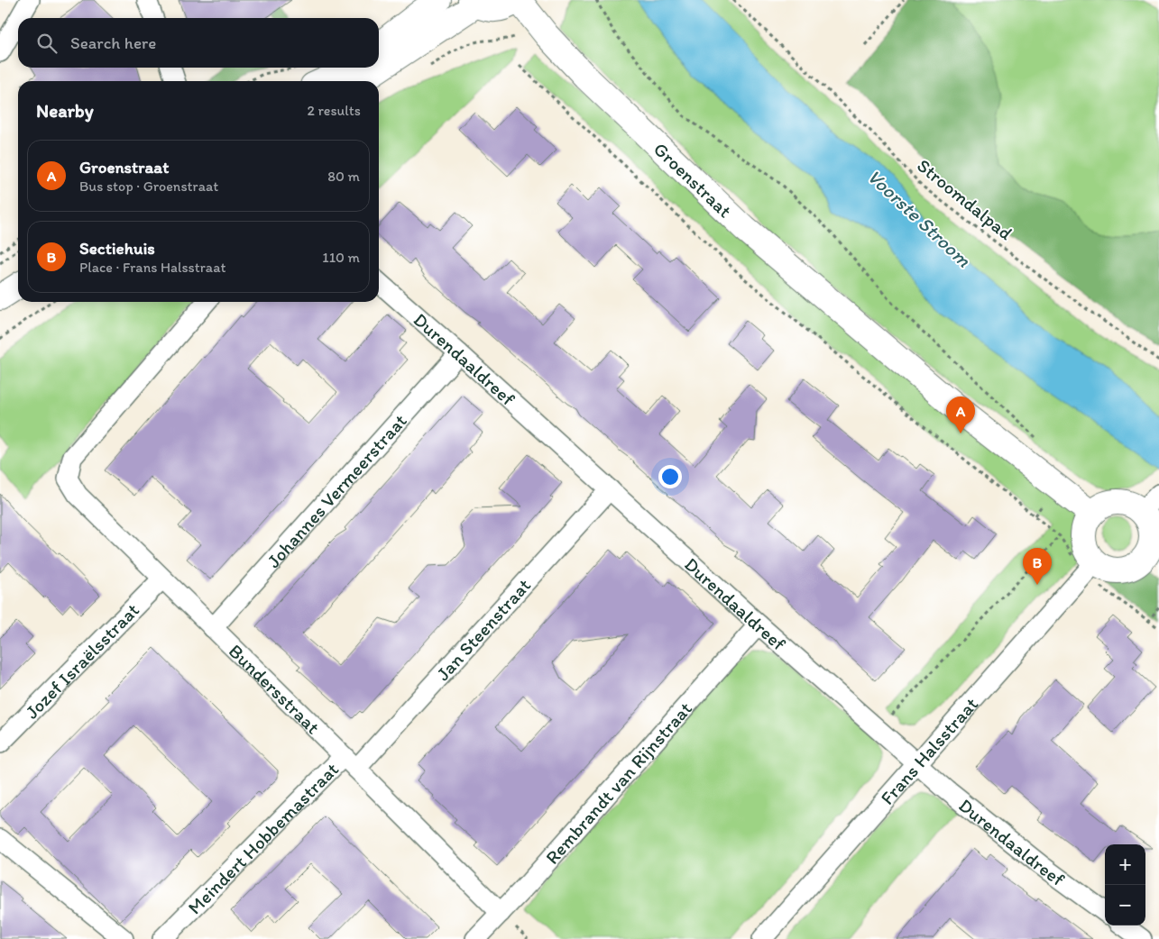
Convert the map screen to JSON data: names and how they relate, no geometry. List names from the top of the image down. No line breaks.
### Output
{"streets":{"street":["Groenstraat","Durendaaldreef","Johannes Vermeerstraat","Jan Steenstraat","Jozef Israëlsstraat","Bundersstraat","Frans Halsstraat","Rembrandt van Rijnstraat","Meindert Hobbemastraat"],"path":["Stroomdalpad"]},"crossings":[["Groenstraat","Frans Halsstraat"],["Durendaaldreef","Johannes Vermeerstraat"],["Durendaaldreef","Jan Steenstraat"],["Durendaaldreef","Frans Halsstraat"],["Durendaaldreef","Rembrandt van Rijnstraat"],["Johannes Vermeerstraat","Bundersstraat"],["Jan Steenstraat","Bundersstraat"],["Jan Steenstraat","Meindert Hobbemastraat"],["Jozef Israëlsstraat","Bundersstraat"],["Bundersstraat","Rembrandt van Rijnstraat"],["Bundersstraat","Meindert Hobbemastraat"]],"water":["Voorste Stroom"],"page":{"search":"Search here","heading":["Nearby","2 results"],"list":[{"mark":"A","name":"Groenstraat","note":"Bus stop · Groenstraat","value":"80 m"},{"mark":"B","name":"Sectiehuis","note":"Place · Frans Halsstraat","value":"110 m"}],"pins":["A","B"],"map_buttons":["+","−"]}}
